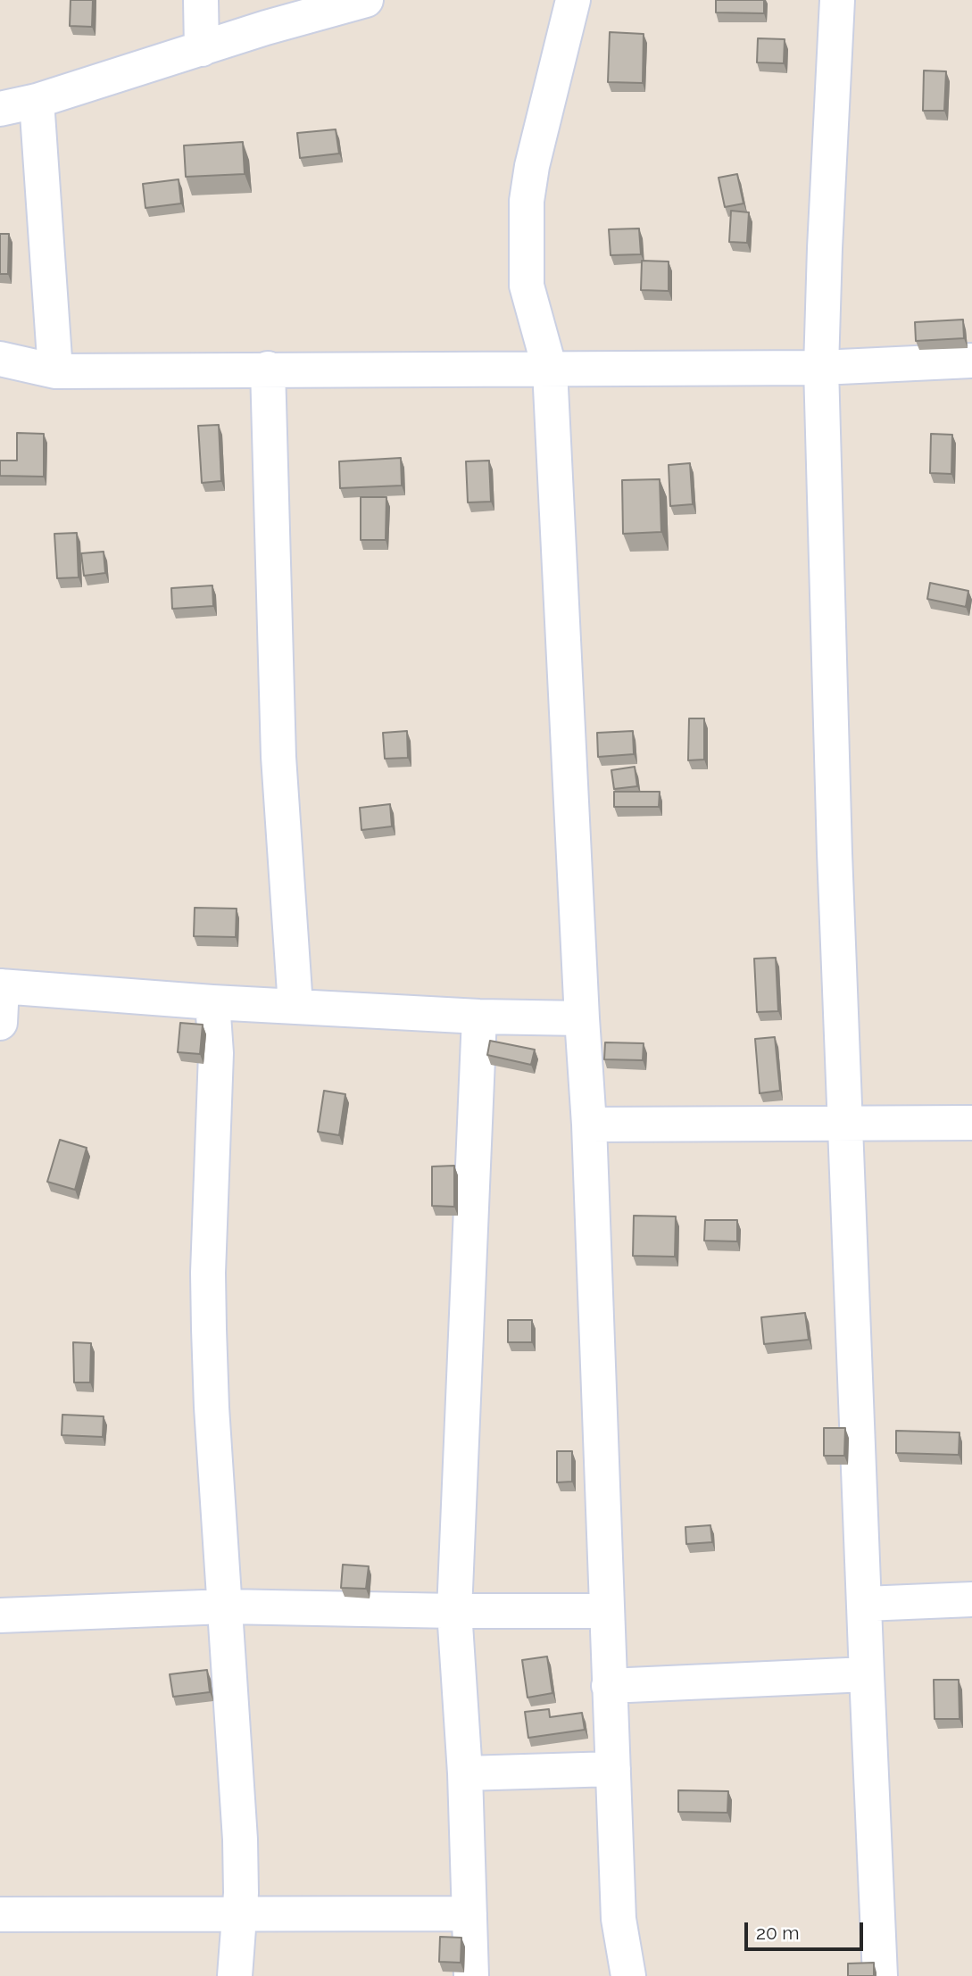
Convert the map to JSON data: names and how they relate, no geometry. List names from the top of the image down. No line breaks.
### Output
{"scale_bar":"20 m"}
